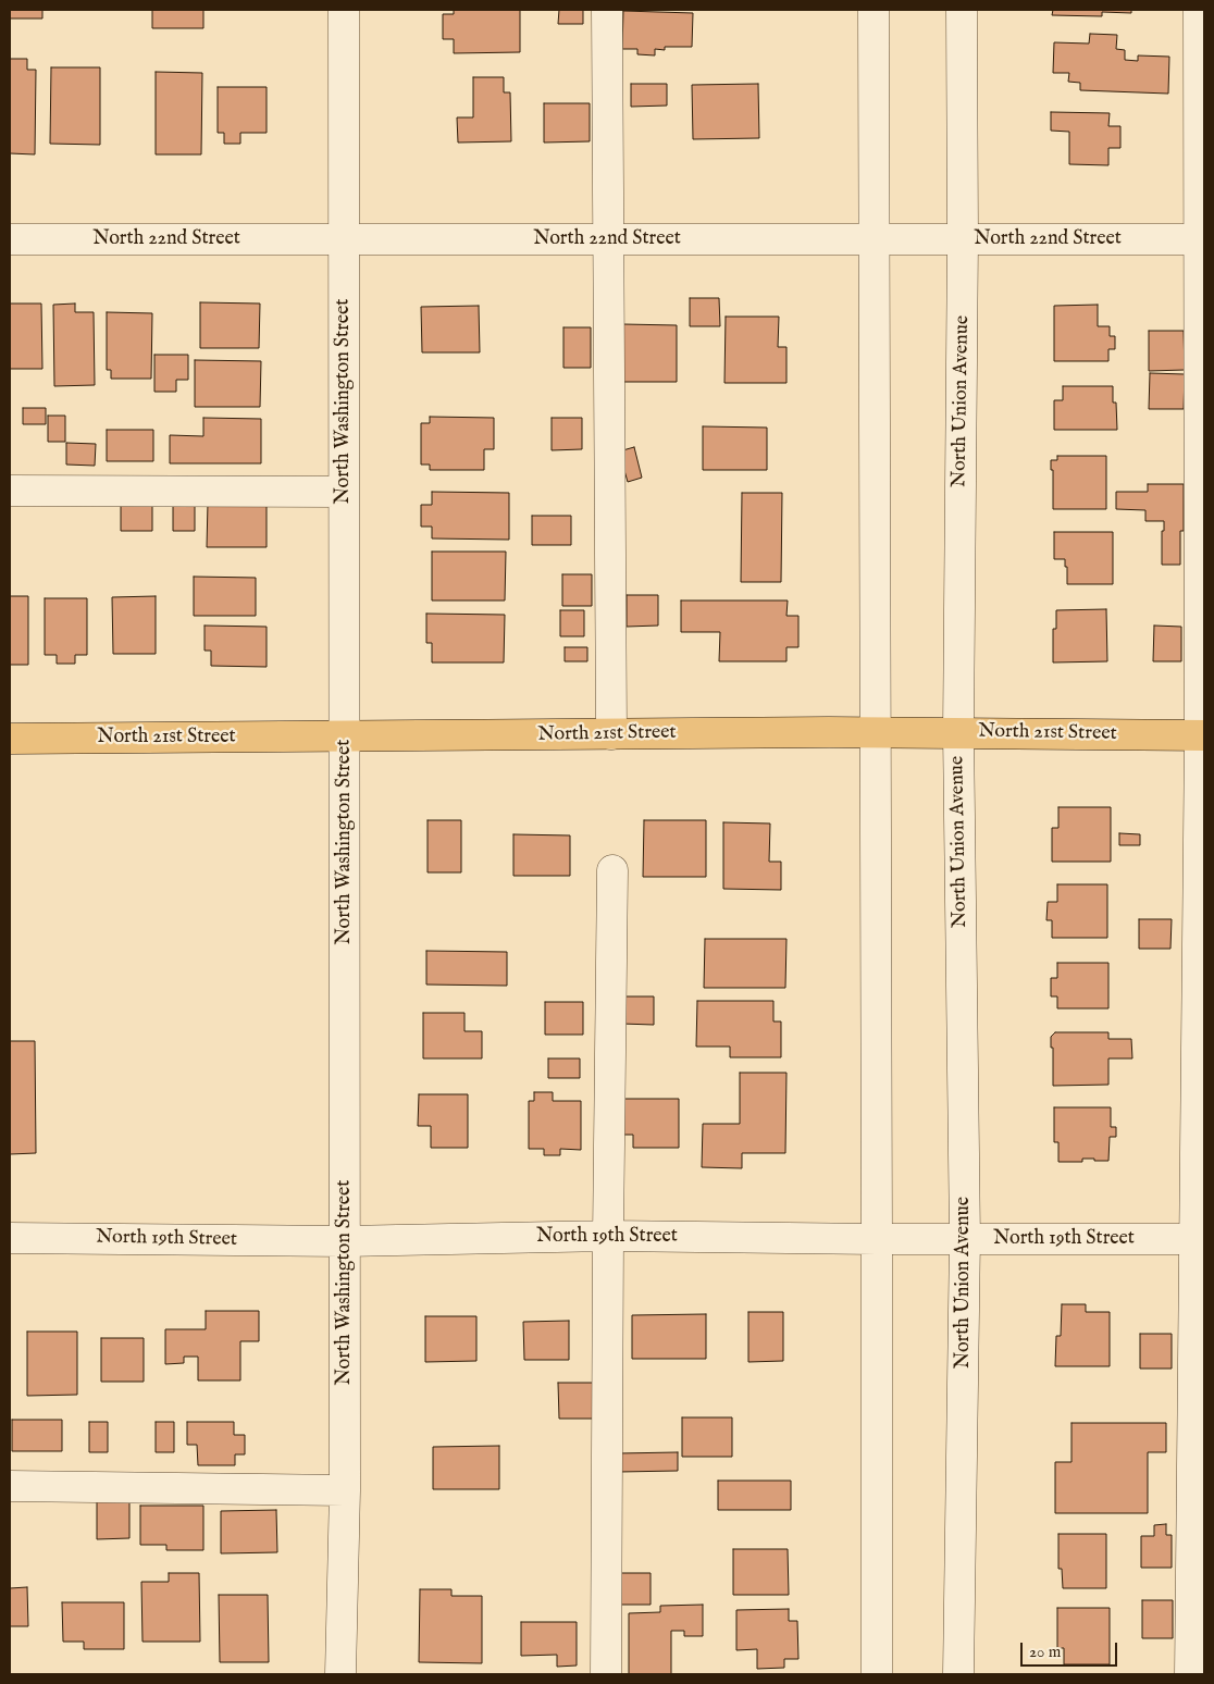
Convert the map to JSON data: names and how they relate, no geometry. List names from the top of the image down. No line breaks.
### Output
{"streets":{"main road":["North 21st Street"],"street":["North 22nd Street","North Washington Street","North Union Avenue","North 19th Street"]},"crossings":[["North 22nd Street","North Washington Street"],["North 22nd Street","North Union Avenue"],["North Washington Street","North 21st Street"],["North Washington Street","North 19th Street"],["North Union Avenue","North 21st Street"],["North Union Avenue","North 19th Street"]],"scale_bar":"20 m"}
